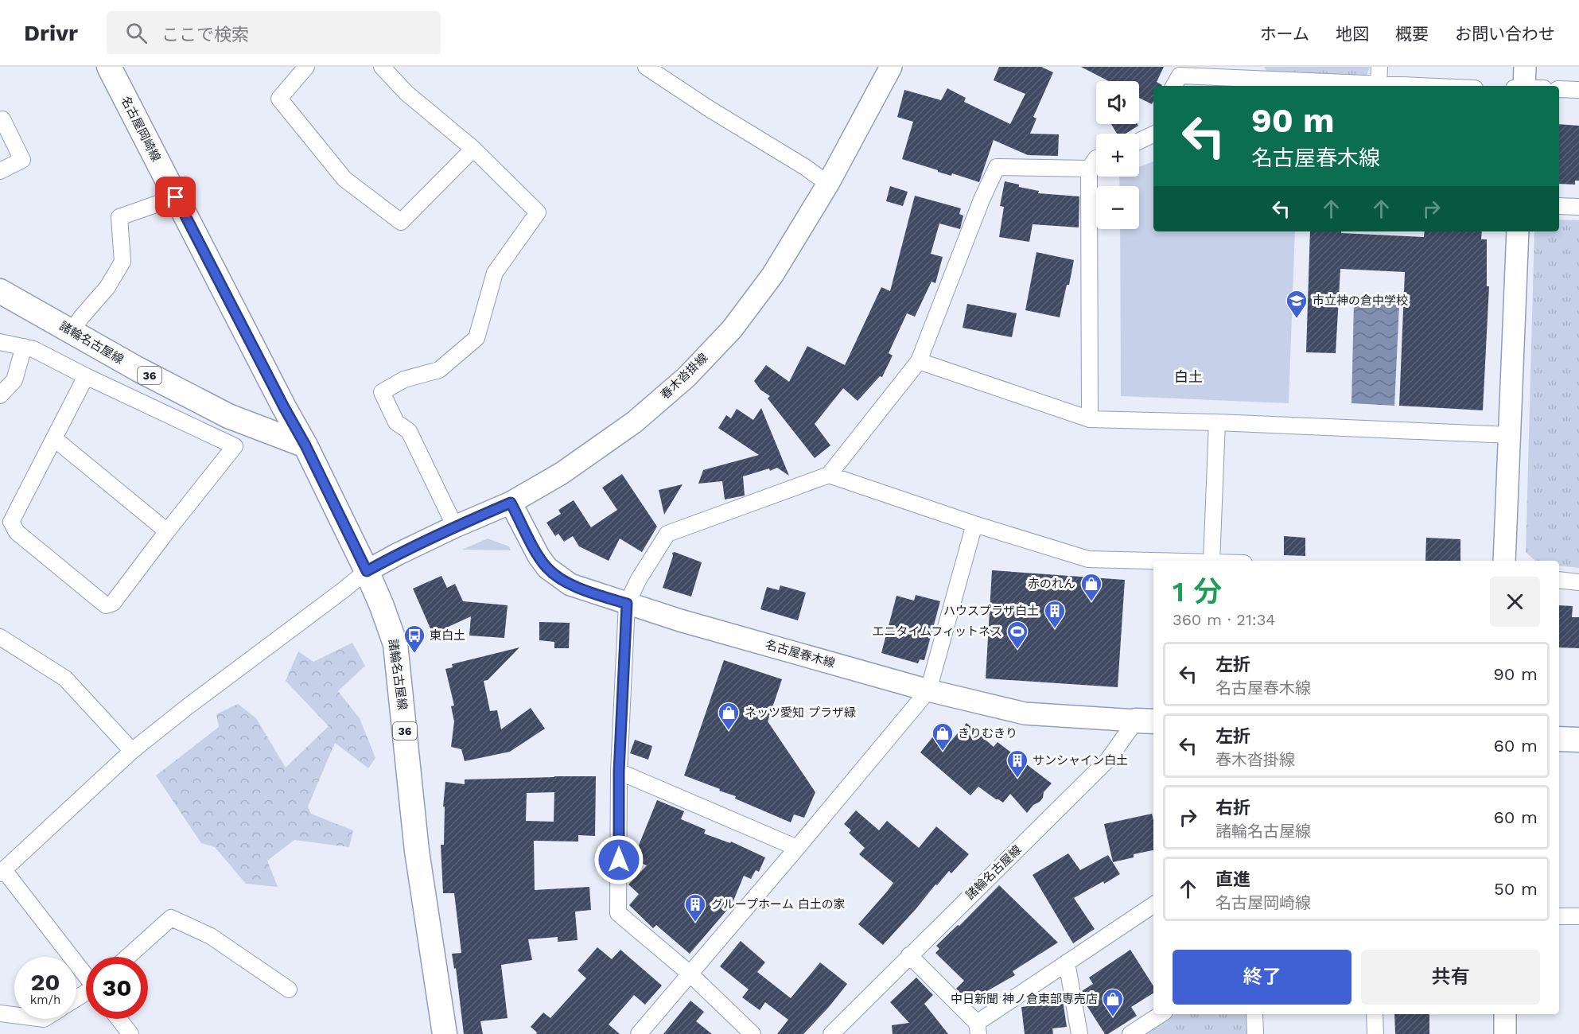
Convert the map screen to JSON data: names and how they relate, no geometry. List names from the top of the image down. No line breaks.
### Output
{"streets":{"main road":["名古屋岡崎線","諸輪名古屋線","36"],"street":["春木沓掛線","名古屋春木線"]},"crossings":[["名古屋岡崎線","諸輪名古屋線"],["諸輪名古屋線","春木沓掛線"],["諸輪名古屋線","名古屋春木線"],["春木沓掛線","名古屋春木線"]],"districts":["白土"],"places":{"school or university":["市立神の倉中学校"],"shop":["赤のれん","ネッツ愛知 プラザ緑","きりむきり","中日新聞 神ノ倉東部専売店"],"building":["ハウスプラザ白土","サンシャイン白土","グループホーム 白土の家"],"sports":["エニタイムフィットネス"],"bus stop":["東白土"]},"page":{"header":"Drivr","search":"ここで検索","nav":["ホーム","地図","概要","お問い合わせ"],"map_buttons":["+","−"],"turn":["90 m","名古屋春木線"],"heading":["1 分","360 m · 21:34"],"list":[{"name":"左折","note":"名古屋春木線","value":"90 m"},{"name":"左折","note":"春木沓掛線","value":"60 m"},{"name":"右折","note":"諸輪名古屋線","value":"60 m"},{"name":"直進","note":"名古屋岡崎線","value":"50 m"}],"buttons":["終了","共有"],"speed":"20 km/h","limit":"30"}}
